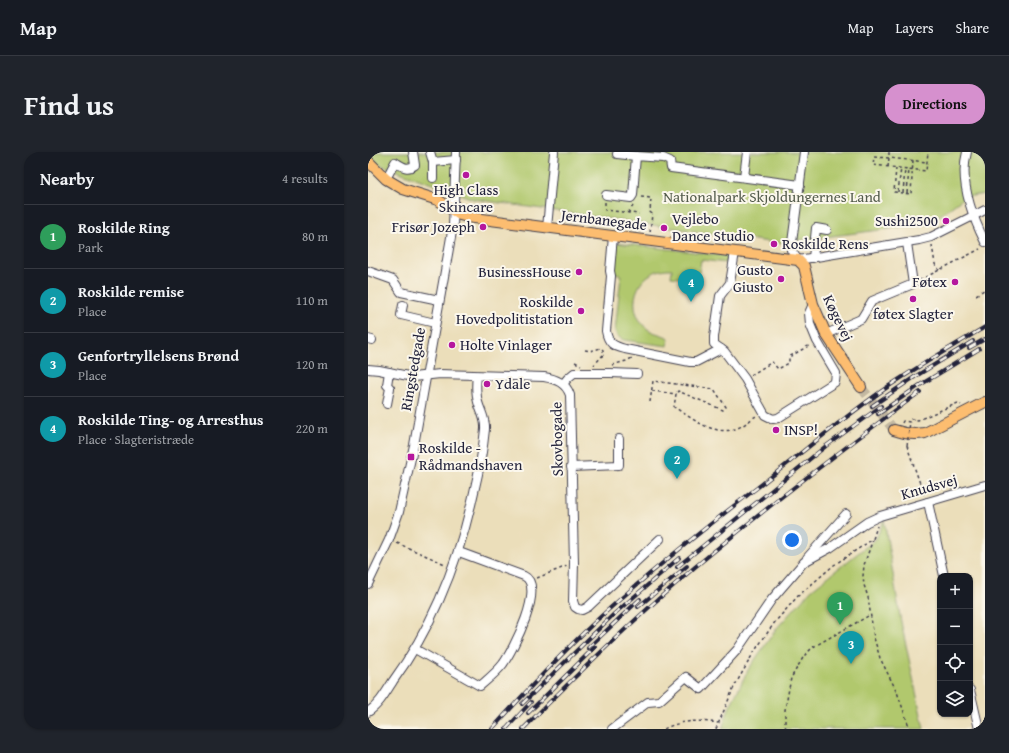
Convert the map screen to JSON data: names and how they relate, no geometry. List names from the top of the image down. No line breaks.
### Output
{"streets":{"main road":["Jernbanegade","Køgevej"],"street":["Ringstedgade","Skovbogade","Knudsvej"]},"crossings":[["Jernbanegade","Køgevej"],["Jernbanegade","Ringstedgade"],["Ringstedgade","Skovbogade"]],"parks":["Nationalpark Skjoldungernes Land"],"places":{"other":["High Class Skincare","Sushi2500","Frisør Jozeph","Vejlebo Dance Studio","Roskilde Rens","BusinessHouse","Gusto Giusto","Føtex","føtex Slagter","Roskilde Hovedpolitistation","Holte Vinlager","Ydale","INSP!"],"transit":["Roskilde - Rådmandshaven"]},"page":{"header":"Map","nav":["Map","Layers","Share"],"title":"Find us","buttons":"Directions","heading":["Nearby","4 results"],"list":[{"mark":"1","name":"Roskilde Ring","note":"Park","value":"80 m"},{"mark":"2","name":"Roskilde remise","note":"Place","value":"110 m"},{"mark":"3","name":"Genfortryllelsens Brønd","note":"Place","value":"120 m"},{"mark":"4","name":"Roskilde Ting- og Arresthus","note":"Place · Slagteristræde","value":"220 m"}],"pins":["4","2","1","3"],"map_buttons":["+","−"]}}
